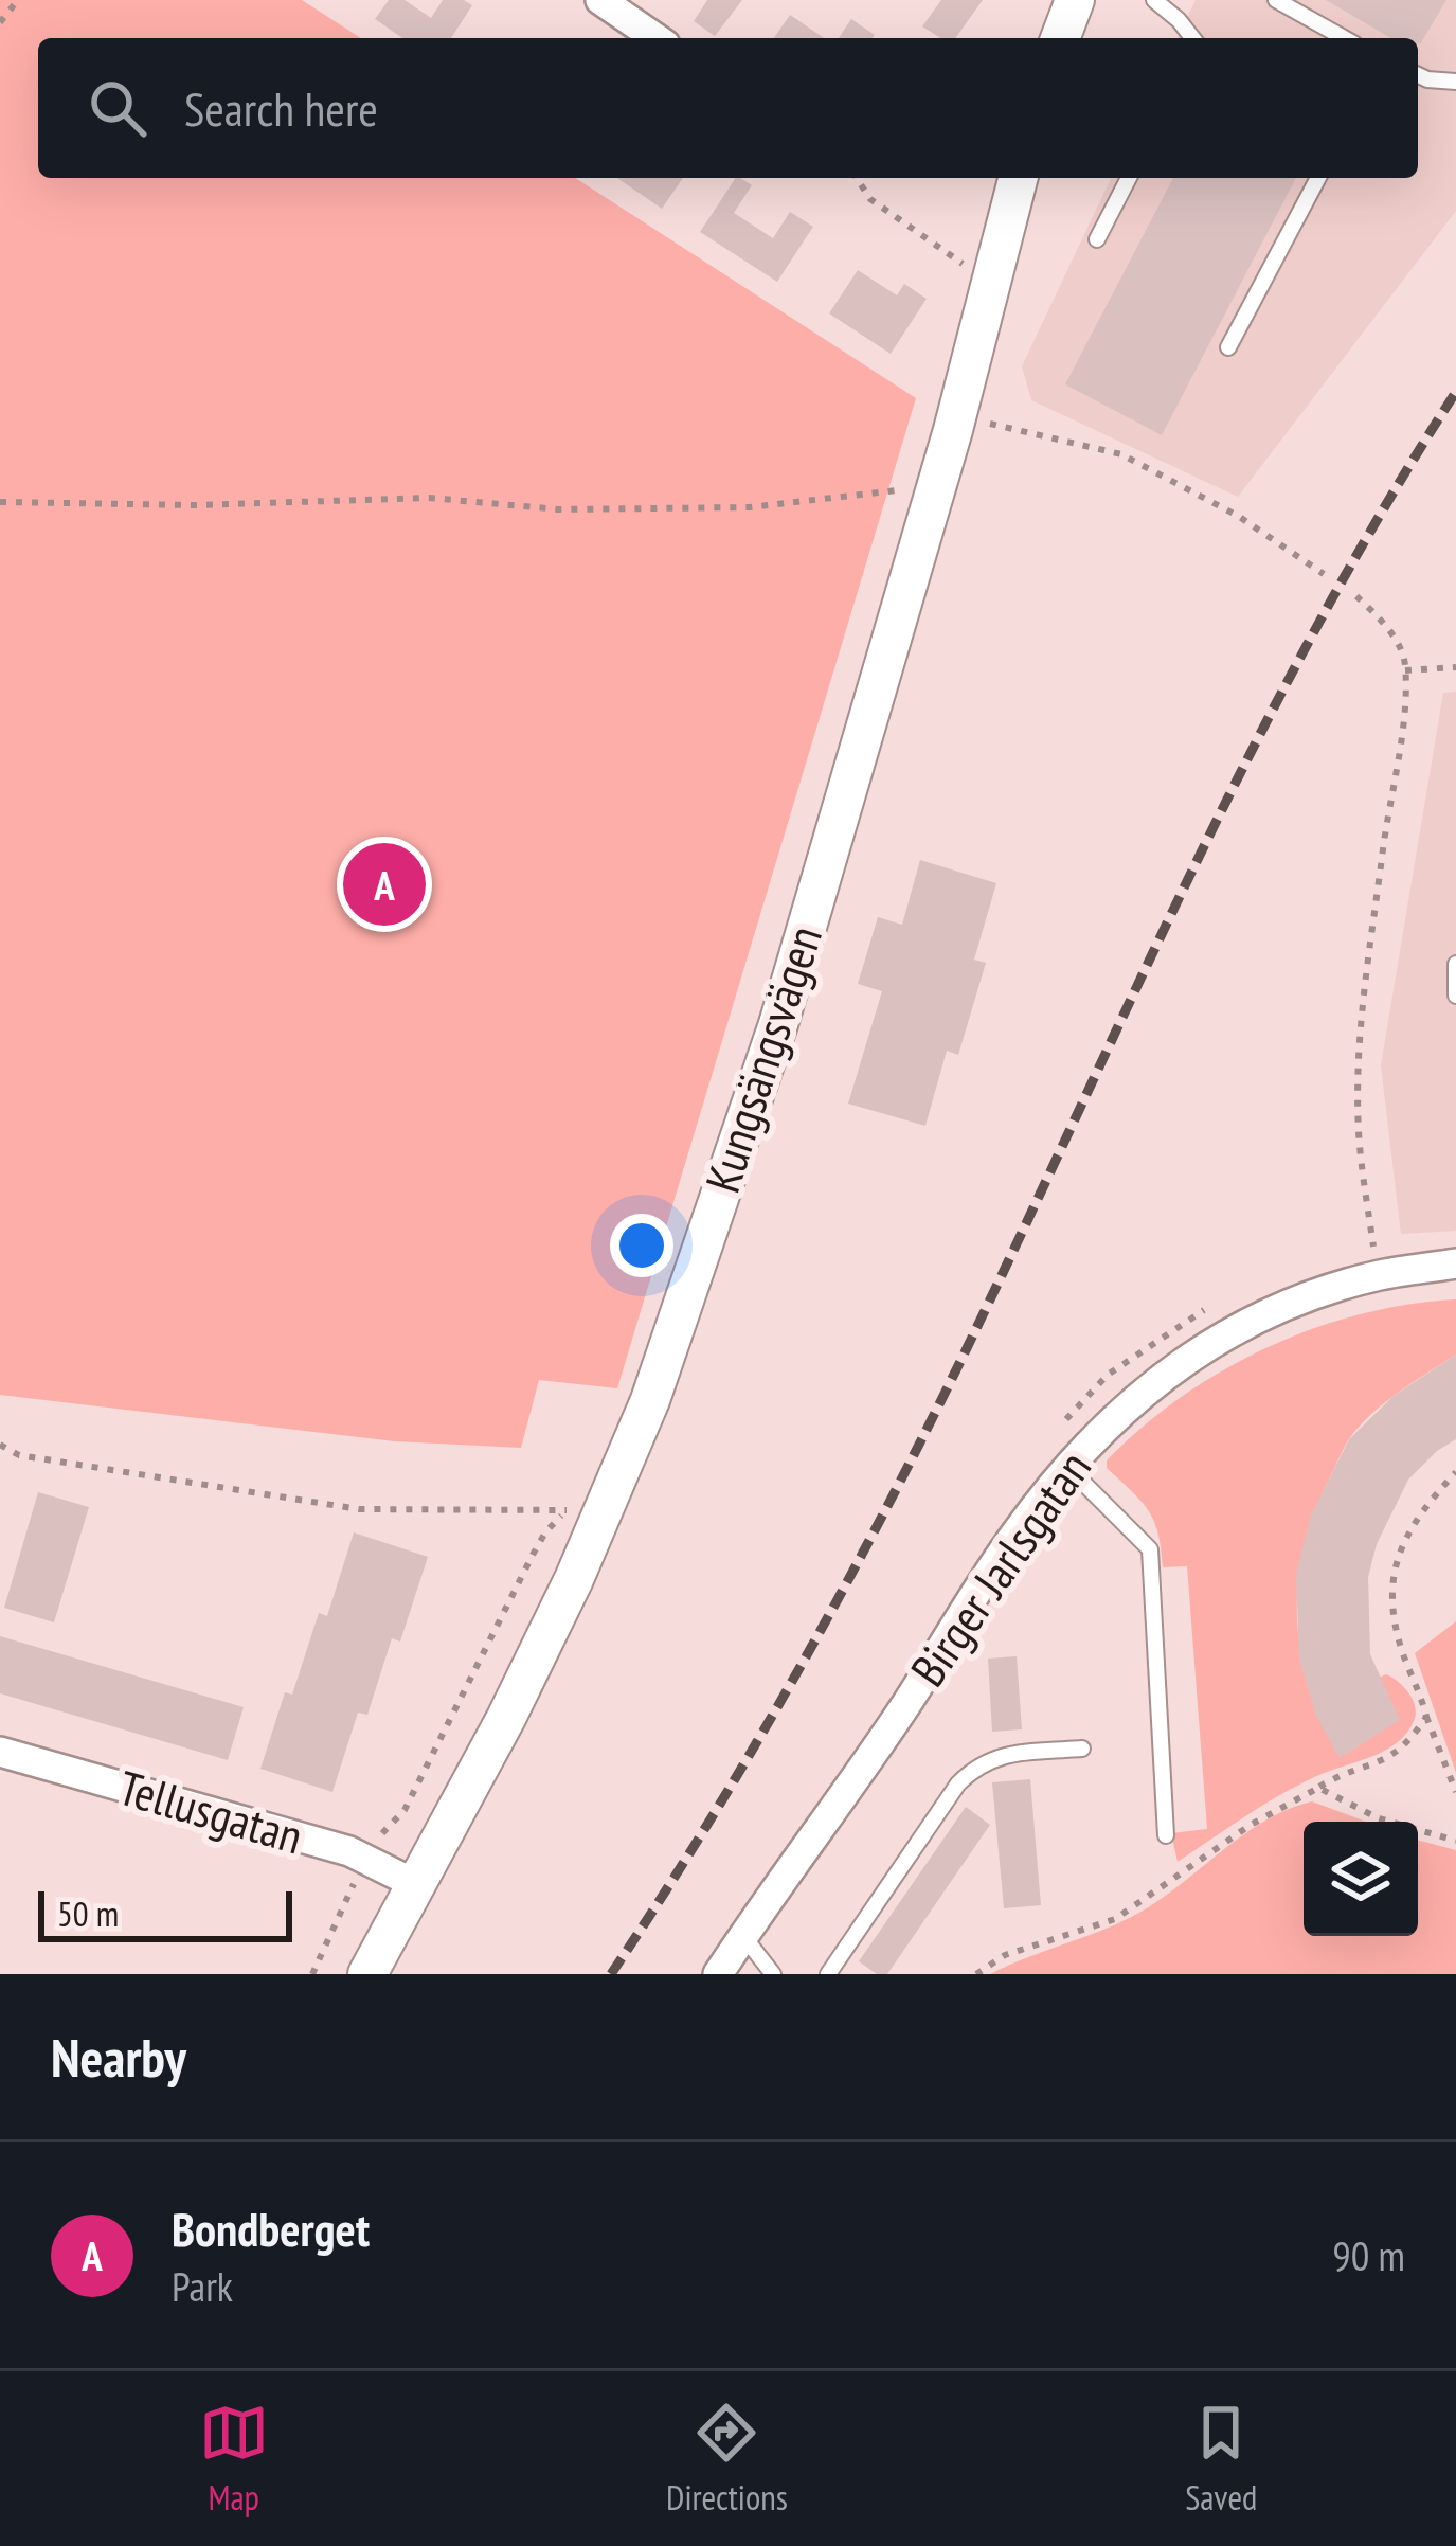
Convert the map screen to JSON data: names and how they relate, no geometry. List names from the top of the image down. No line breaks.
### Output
{"streets":{"street":["Kungsängsvägen","Birger Jarlsgatan","Tellusgatan"]},"crossings":[["Kungsängsvägen","Tellusgatan"]],"scale_bar":"50 m","page":{"search":"Search here","pins":"A","scale":"50 m","heading":"Nearby","list":[{"mark":"A","name":"Bondberget","note":"Park","value":"90 m"}],"nav":["Map","Directions","Saved"]}}
